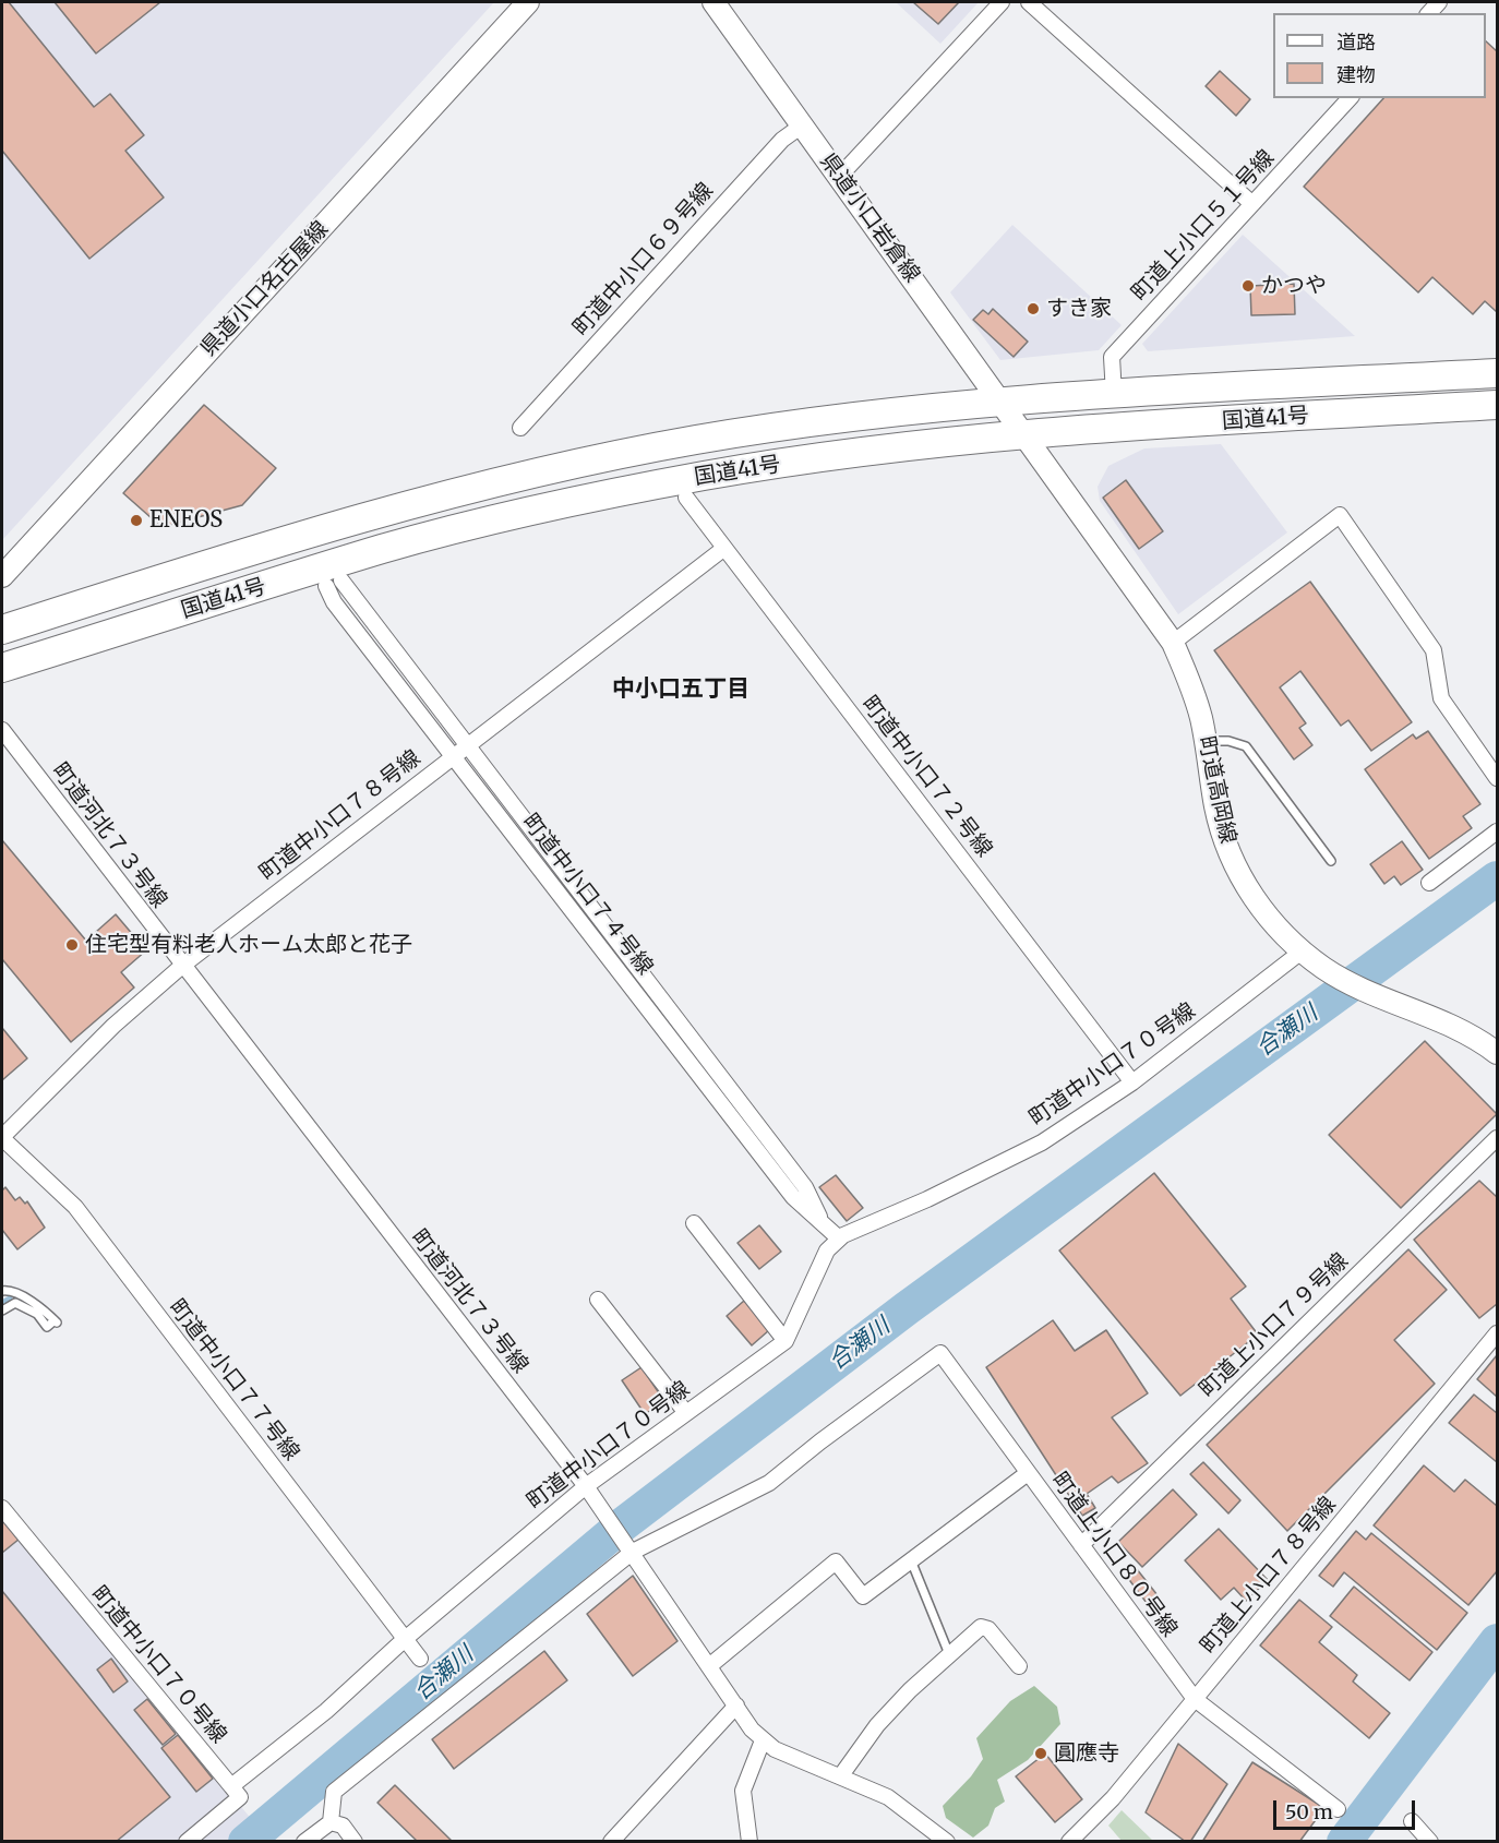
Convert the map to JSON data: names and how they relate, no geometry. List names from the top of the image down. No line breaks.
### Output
{"streets":{"highway":["国道41号"],"main road":["県道小口岩倉線","県道小口名古屋線","町道高岡線"],"street":["町道上小口５１号線","町道中小口６９号線","町道中小口７２号線","町道中小口７８号線","町道河北７３号線","町道中小口７４号線","町道中小口７０号線","町道上小口７９号線","町道中小口７７号線","町道上小口８０号線","町道上小口７８号線"]},"crossings":[["県道小口岩倉線","町道中小口６９号線"],["県道小口岩倉線","国道41号"],["県道小口岩倉線","町道高岡線"],["町道上小口５１号線","国道41号"],["国道41号","町道高岡線"],["町道中小口７２号線","町道中小口７８号線"],["町道中小口７２号線","町道中小口７０号線"],["町道高岡線","町道中小口７０号線"],["町道中小口７８号線","町道河北７３号線"],["町道中小口７８号線","町道中小口７４号線"],["町道中小口７８号線","町道中小口７７号線"],["町道河北７３号線","町道中小口７０号線"],["町道河北７３号線","町道上小口８０号線"],["町道中小口７４号線","町道中小口７０号線"],["町道中小口７０号線","町道中小口７７号線"],["町道上小口７９号線","町道上小口８０号線"],["町道上小口８０号線","町道上小口７８号線"]],"districts":["中小口五丁目"],"water":["合瀬川"],"places":["かつや","すき家","ENEOS","住宅型有料老人ホーム太郎と花子","圓應寺"],"legend":["道路","建物"],"scale_bar":"50 m"}
